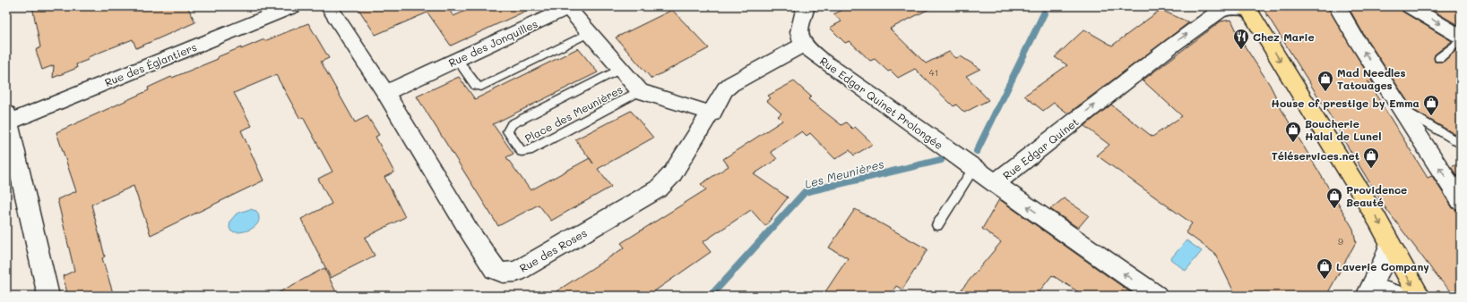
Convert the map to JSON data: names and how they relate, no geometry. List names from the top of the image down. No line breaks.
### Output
{"streets":{"street":["Rue des Jonquilles","Rue des Églantiers","Rue Edgar Quinet Prolongée","Rue Edgar Quinet","Rue des Roses"],"lane":["Place des Meunières"]},"crossings":[["Rue des Jonquilles","Place des Meunières"],["Rue des Jonquilles","Rue des Roses"],["Rue Edgar Quinet Prolongée","Rue Edgar Quinet"],["Rue Edgar Quinet Prolongée","Rue des Roses"]],"water":["Les Meunières"],"places":{"restaurant":["Chez Marie"],"shop":["Mad Needles Tatouages","House of prestige by Emma","Boucherie Halal de Lunel","Téléservices.net","Providence Beauté","Laverie Company"]},"house_numbers":["41","9"]}
